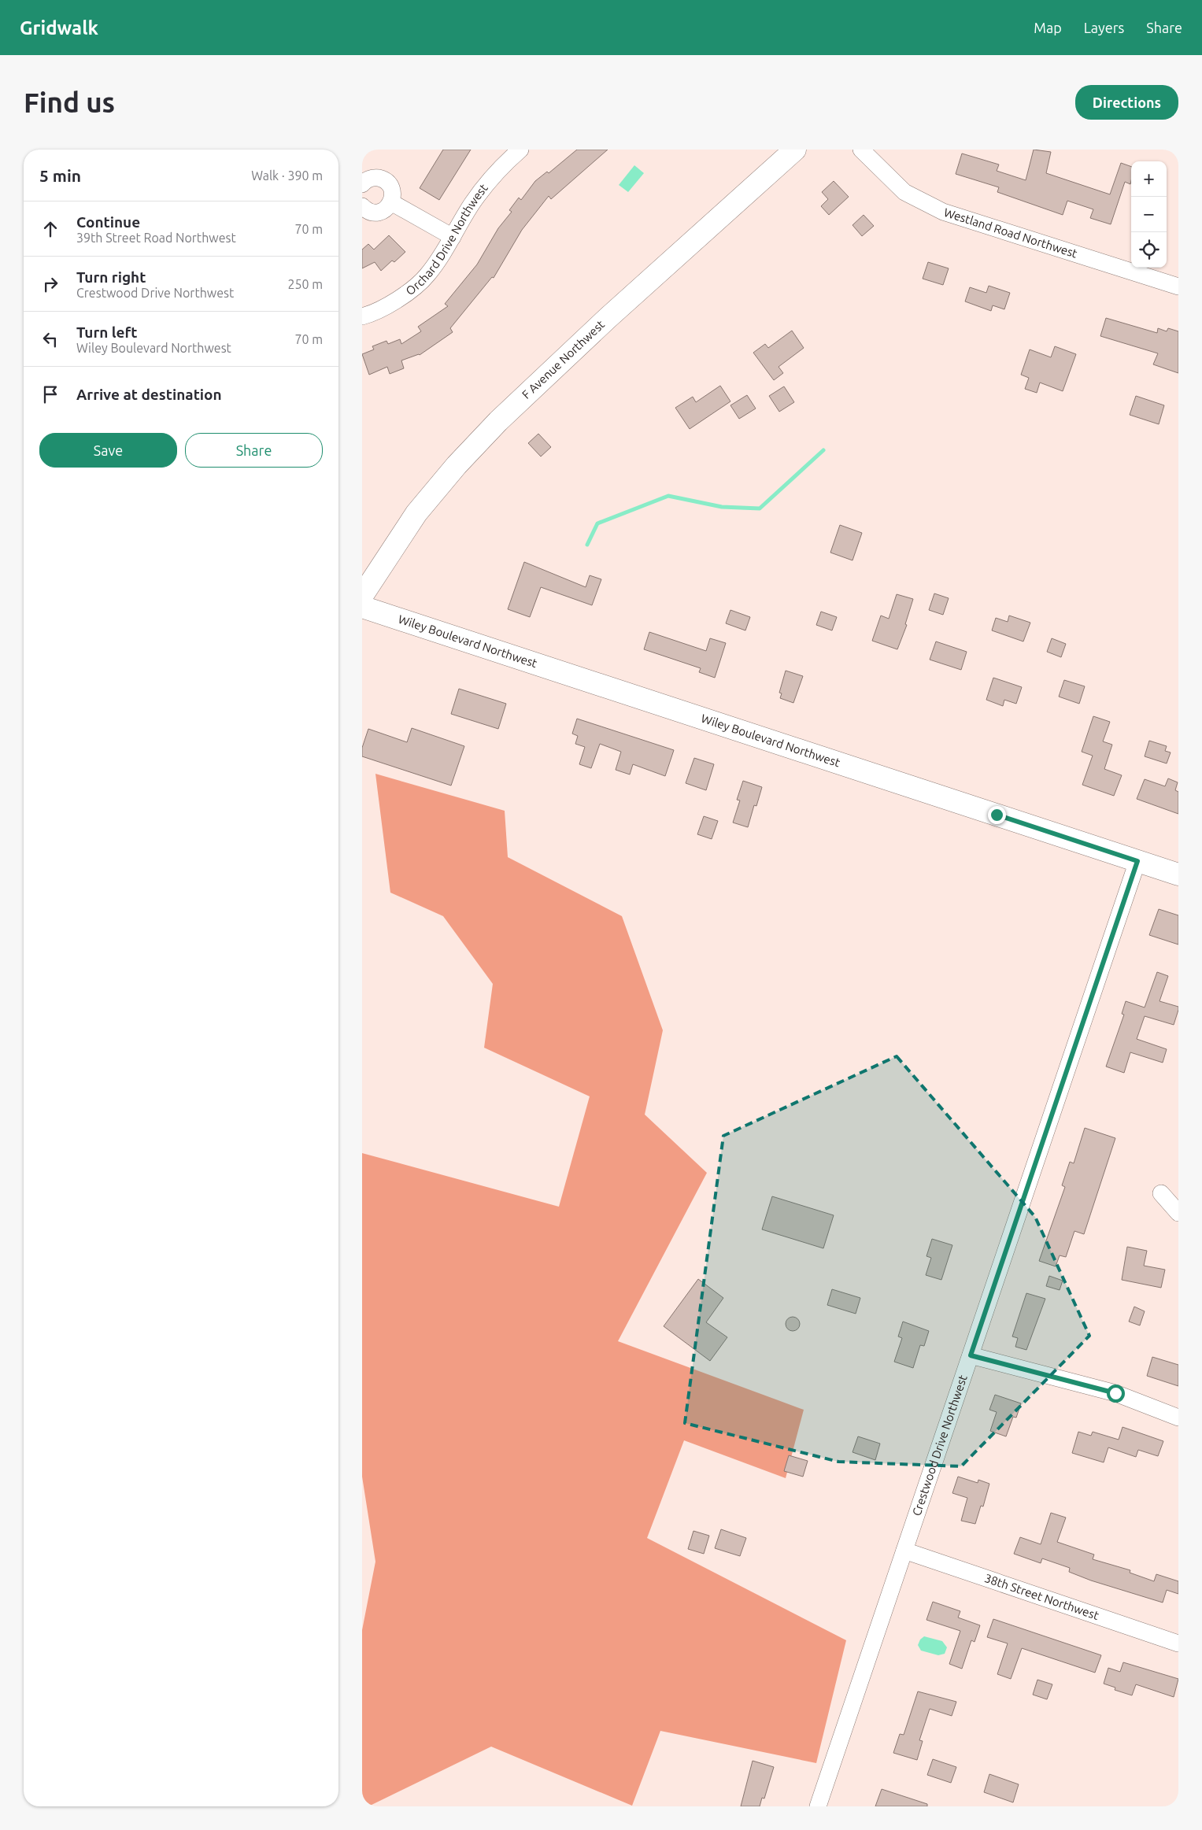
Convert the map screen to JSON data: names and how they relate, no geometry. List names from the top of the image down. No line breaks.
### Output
{"streets":{"street":["Westland Road Northwest","Orchard Drive Northwest","F Avenue Northwest","Wiley Boulevard Northwest","Crestwood Drive Northwest","38th Street Northwest"]},"crossings":[["Wiley Boulevard Northwest","Crestwood Drive Northwest"],["Crestwood Drive Northwest","38th Street Northwest"]],"page":{"header":"Gridwalk","nav":["Map","Layers","Share"],"buttons":["Directions",["Save","Share"]],"title":"Find us","heading":["5 min","Walk · 390 m"],"map_buttons":["+","−"],"list":[["Continue","39th Street Road Northwest","70 m"],["Turn right","Crestwood Drive Northwest","250 m"],["Turn left","Wiley Boulevard Northwest","70 m"],"Arrive at destination"]}}
